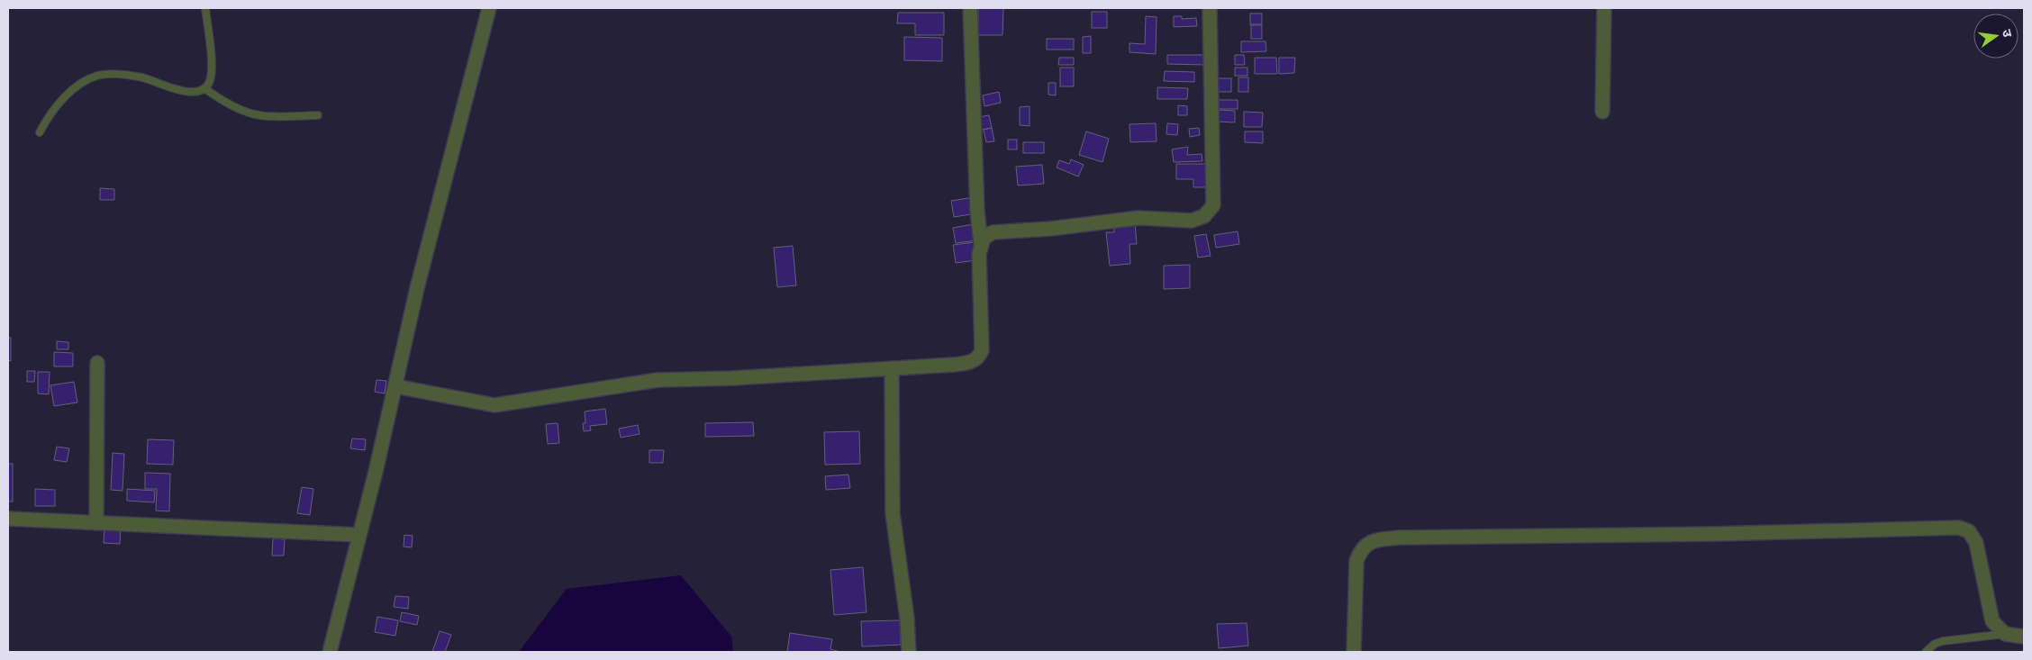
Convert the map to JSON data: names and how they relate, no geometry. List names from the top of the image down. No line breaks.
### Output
{"north":"right"}
